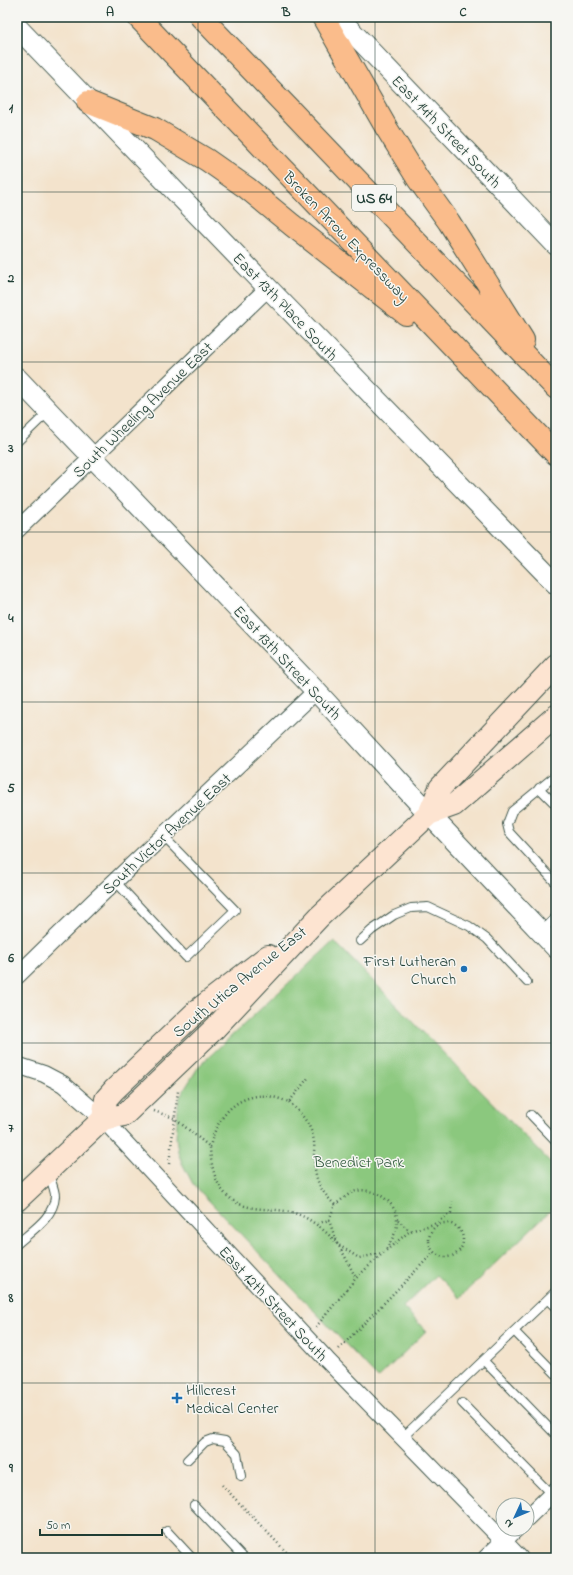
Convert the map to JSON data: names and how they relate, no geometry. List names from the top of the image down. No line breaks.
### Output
{"streets":{"highway":["US 64","Broken Arrow Expressway"],"main road":["South Utica Avenue East"],"street":["East 14th Street South","East 13th Place South","South Wheeling Avenue East","East 13th Street South","South Victor Avenue East","East 12th Street South"]},"crossings":[["East 13th Place South","South Wheeling Avenue East"],["South Wheeling Avenue East","East 13th Street South"],["East 13th Street South","South Victor Avenue East"],["East 13th Street South","South Utica Avenue East"],["South Utica Avenue East","East 12th Street South"]],"parks":["Benedict Park"],"places":{"other":["First Lutheran Church"],"health":["Hillcrest Medical Center"]},"scale_bar":"50 m","north":"bottom left","grid":{"columns":["A","B","C"],"rows":["1","2","3","4","5","6","7","8","9"]}}
